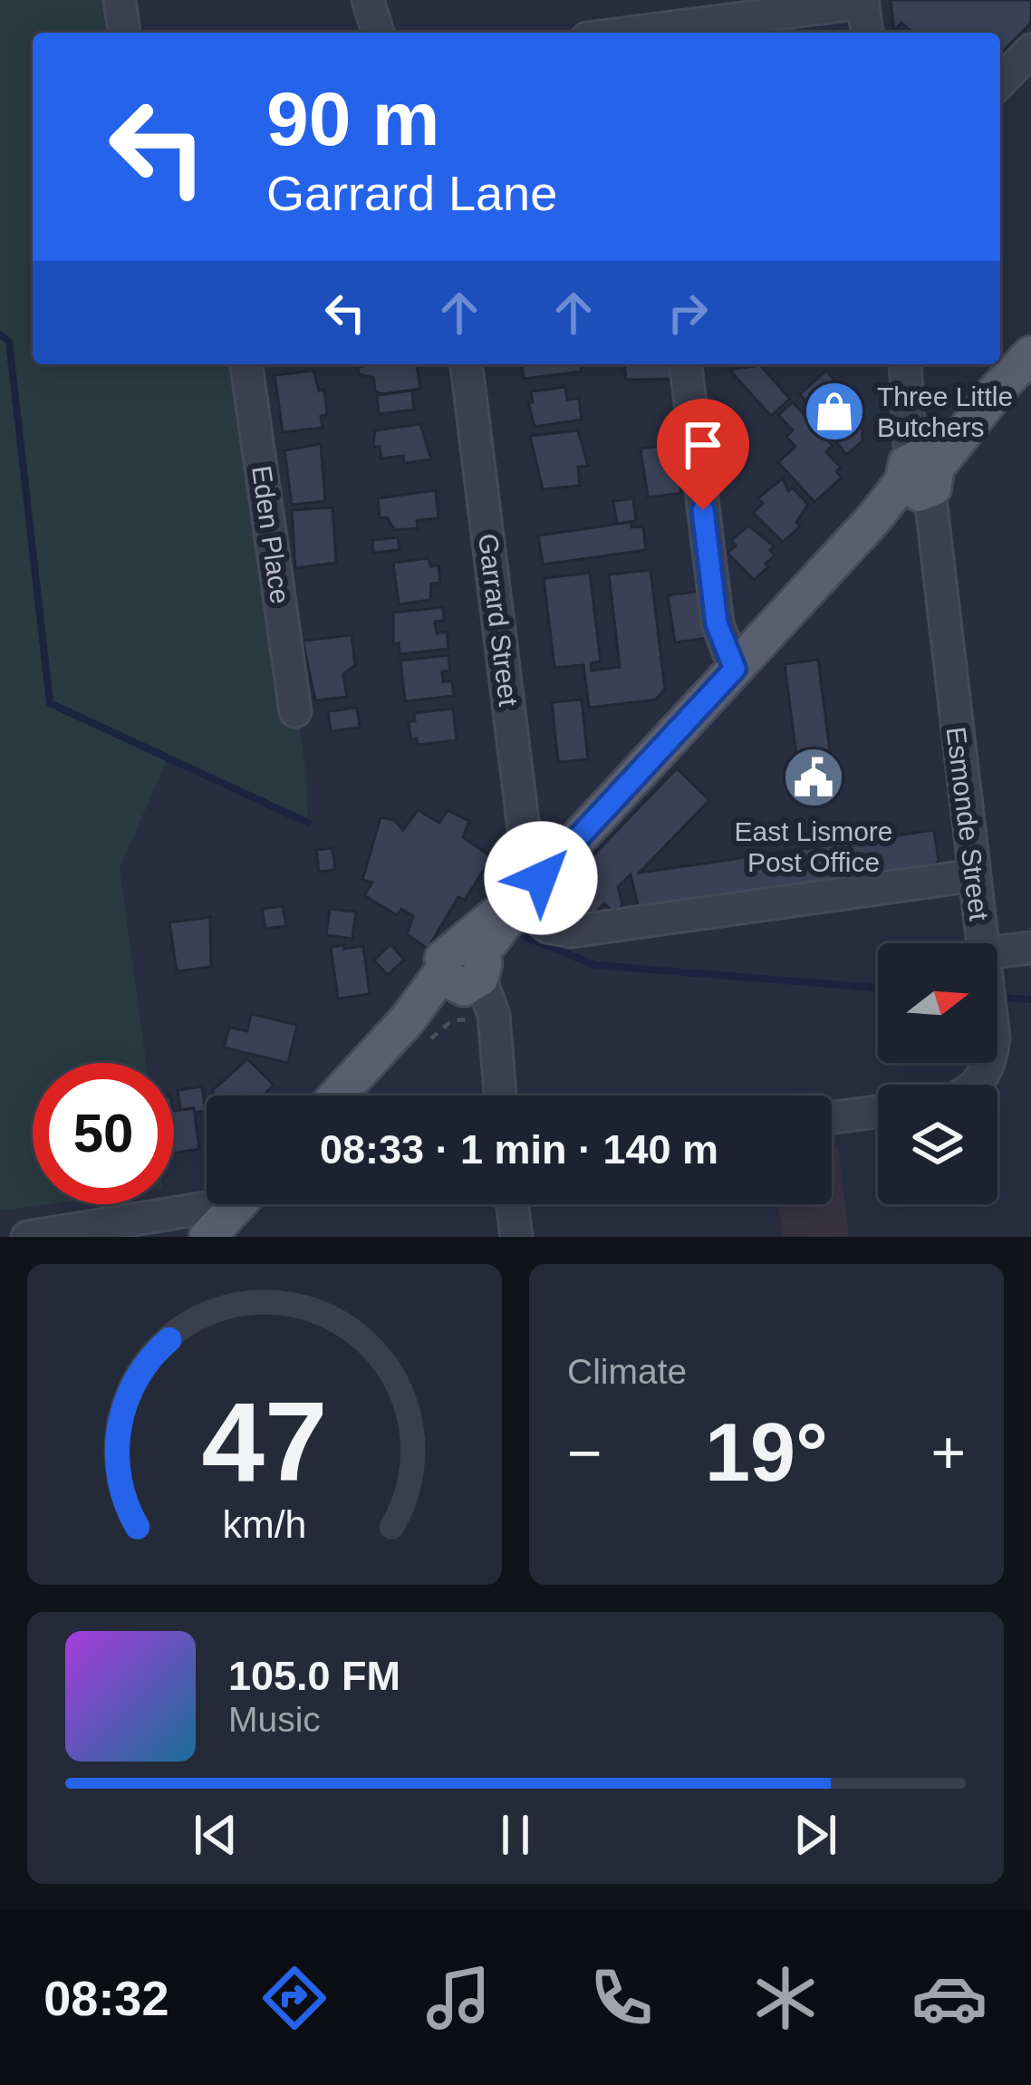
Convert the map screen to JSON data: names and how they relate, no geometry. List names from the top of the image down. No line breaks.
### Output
{"streets":{"street":["Eden Place","Garrard Street","Esmonde Street"]},"places":{"shop":["Three Little Butchers"],"public building":["East Lismore Post Office"]},"north":"right","page":{"turn":["90 m","Garrard Lane"],"limit":"50","trip":"08:33 · 1 min · 140 m","tile":"Climate","heat":["−","19°","+"],"song":["105.0 FM","Music"],"tabs":"08:32","gauge":["47","km/h"]}}
